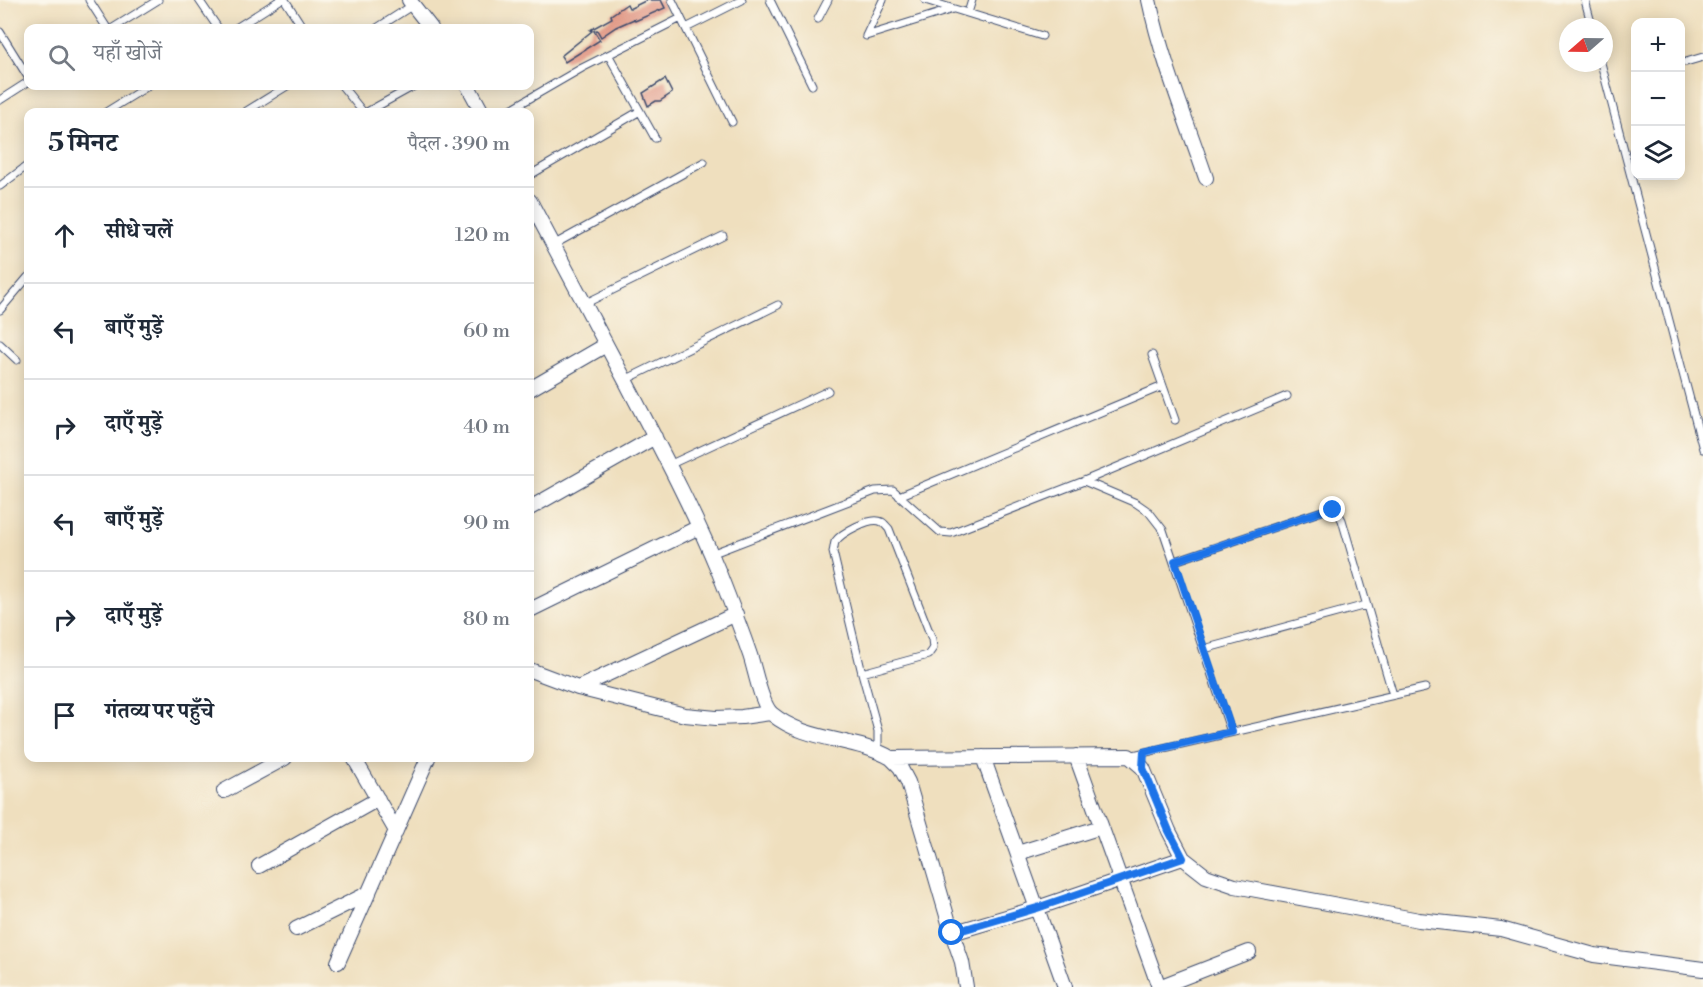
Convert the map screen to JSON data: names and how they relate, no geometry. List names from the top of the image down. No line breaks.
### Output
{"north":"left","page":{"map_buttons":["+","−"],"search":"यहाँ खोजें","heading":["5 मिनट","पैदल · 390 m"],"list":[["सीधे चलें","120 m"],["बाएँ मुड़ें","60 m"],["दाएँ मुड़ें","40 m"],["बाएँ मुड़ें","90 m"],["दाएँ मुड़ें","80 m"],"गंतव्य पर पहुँचे"]}}
